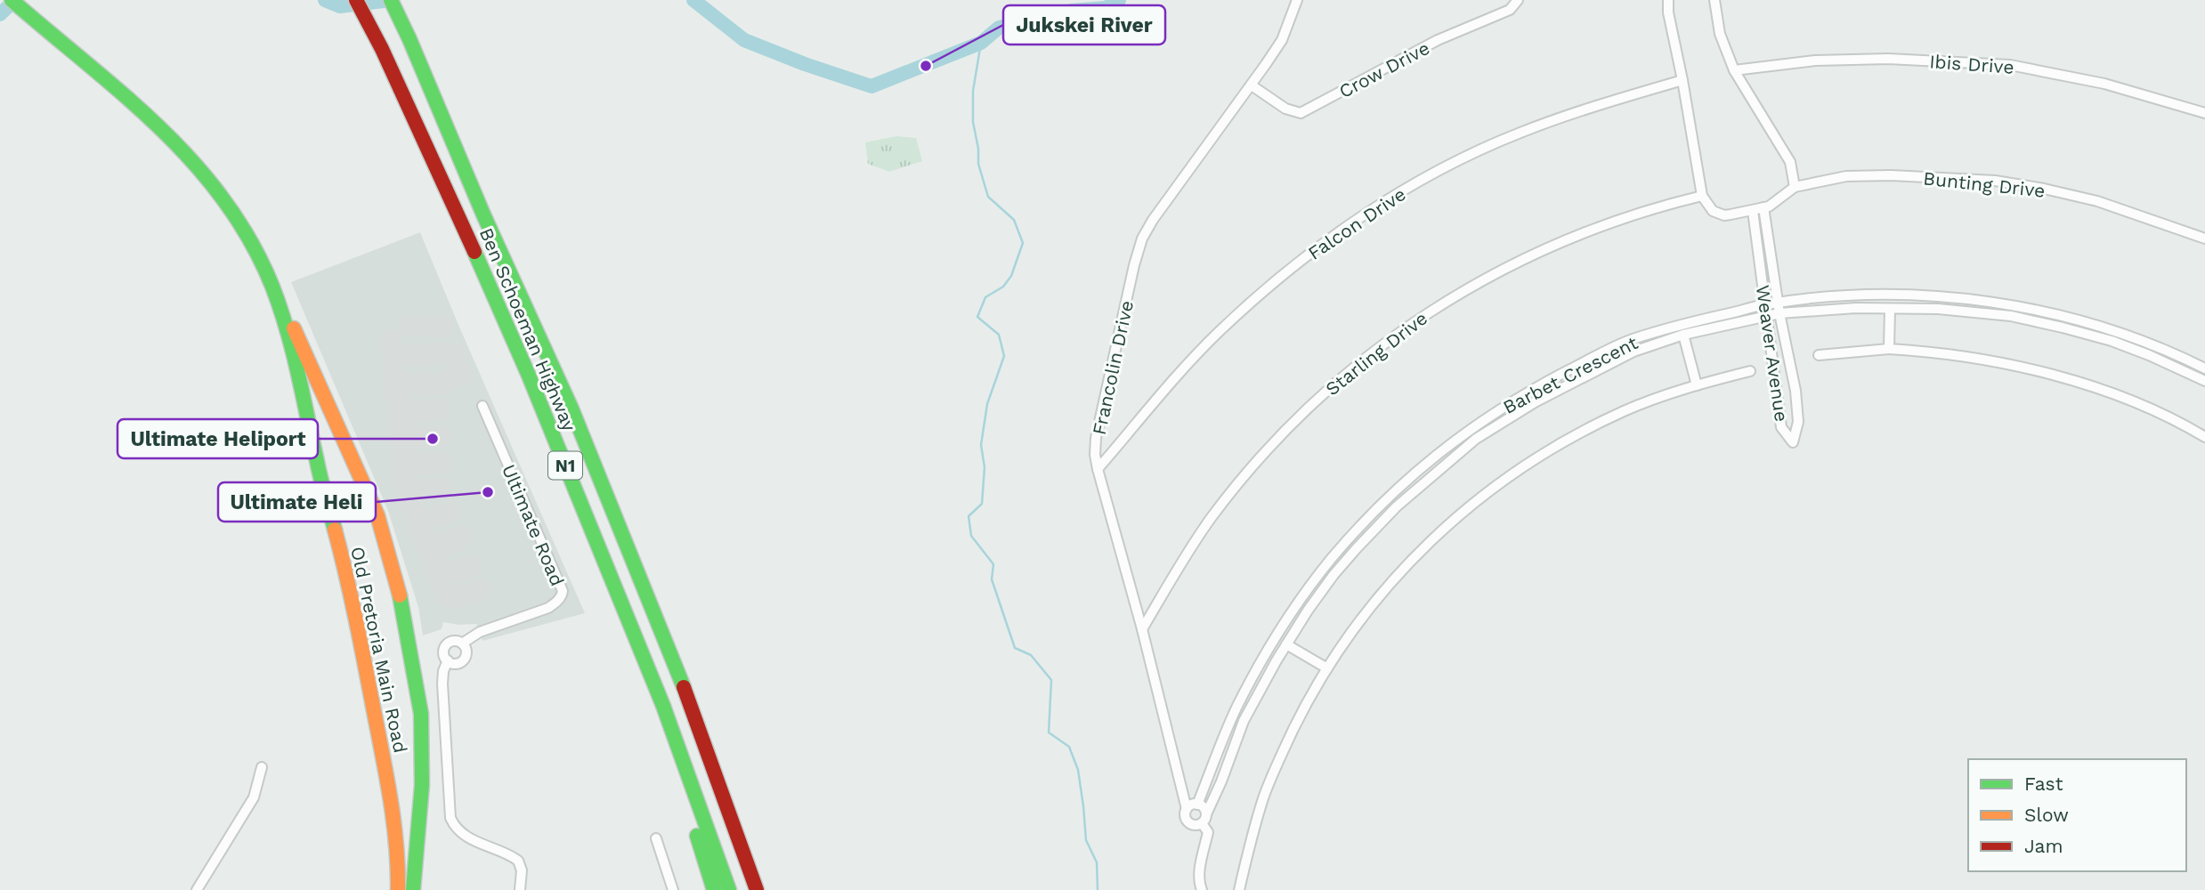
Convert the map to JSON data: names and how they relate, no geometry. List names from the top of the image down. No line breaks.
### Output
{"streets":{"main road":["Ben Schoeman Highway","N1","Old Pretoria Main Road"],"street":["Ibis Drive","Crow Drive","Bunting Drive","Falcon Drive","Starling Drive","Weaver Avenue","Francolin Drive","Barbet Crescent","Ultimate Road"]},"crossings":[["Crow Drive","Francolin Drive"],["Falcon Drive","Francolin Drive"],["Starling Drive","Francolin Drive"],["Weaver Avenue","Barbet Crescent"],["Francolin Drive","Barbet Crescent"]],"places":["Jukskei River","Ultimate Heliport","Ultimate Heli"],"legend":["Fast","Slow","Jam"]}
